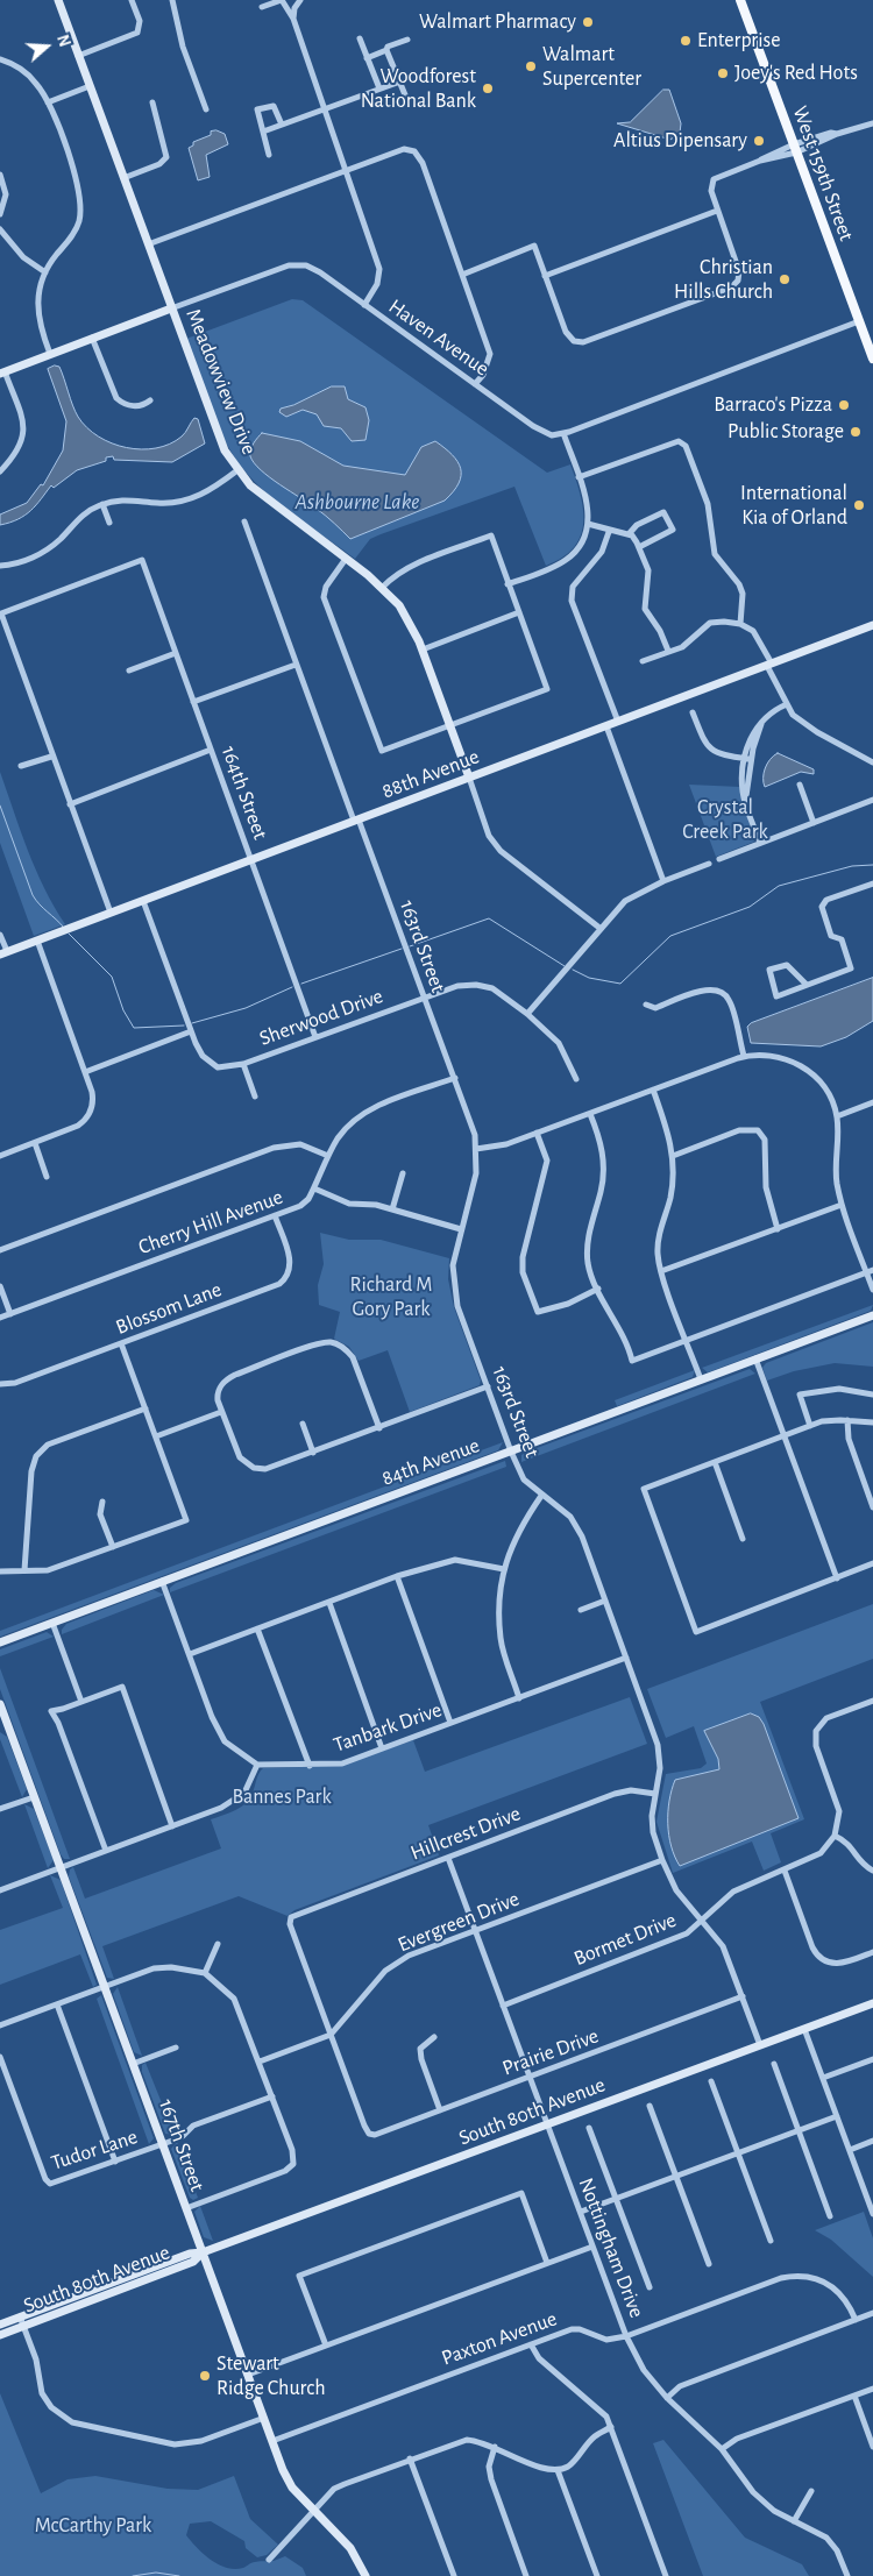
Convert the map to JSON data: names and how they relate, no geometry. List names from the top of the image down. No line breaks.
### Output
{"streets":{"main road":["West 159th Street"],"street":["Haven Avenue","Meadowview Drive","88th Avenue","164th Street","163rd Street","Sherwood Drive","Cherry Hill Avenue","Blossom Lane","84th Avenue","Tanbark Drive","Hillcrest Drive","Evergreen Drive","Bormet Drive","Prairie Drive","South 80th Avenue","167th Street","Tudor Lane","Nottingham Drive","Paxton Avenue"]},"crossings":[["Haven Avenue","Meadowview Drive"],["Meadowview Drive","88th Avenue"],["88th Avenue","164th Street"],["88th Avenue","163rd Street"],["88th Avenue","Sherwood Drive"],["164th Street","Sherwood Drive"],["163rd Street","Sherwood Drive"],["163rd Street","Cherry Hill Avenue"],["163rd Street","84th Avenue"],["163rd Street","Tanbark Drive"],["163rd Street","Hillcrest Drive"],["163rd Street","Evergreen Drive"],["163rd Street","Bormet Drive"],["163rd Street","Prairie Drive"],["163rd Street","South 80th Avenue"],["Cherry Hill Avenue","Blossom Lane"],["Hillcrest Drive","Evergreen Drive"],["Hillcrest Drive","Prairie Drive"],["Hillcrest Drive","Nottingham Drive"],["Evergreen Drive","Prairie Drive"],["Evergreen Drive","Nottingham Drive"],["Bormet Drive","Nottingham Drive"],["Prairie Drive","Nottingham Drive"],["South 80th Avenue","167th Street"],["South 80th Avenue","Nottingham Drive"],["167th Street","Tudor Lane"],["167th Street","Paxton Avenue"],["Nottingham Drive","Paxton Avenue"]],"water":["Ashbourne Lake"],"parks":["Crystal Creek Park","Richard M Gory Park","Bannes Park","McCarthy Park"],"places":["Walmart Pharmacy","Enterprise","Walmart Supercenter","Joey's Red Hots","Woodforest National Bank","Altius Dipensary","Christian Hills Church","Barraco's Pizza","Public Storage","International Kia of Orland","Stewart Ridge Church"],"north":"right"}
